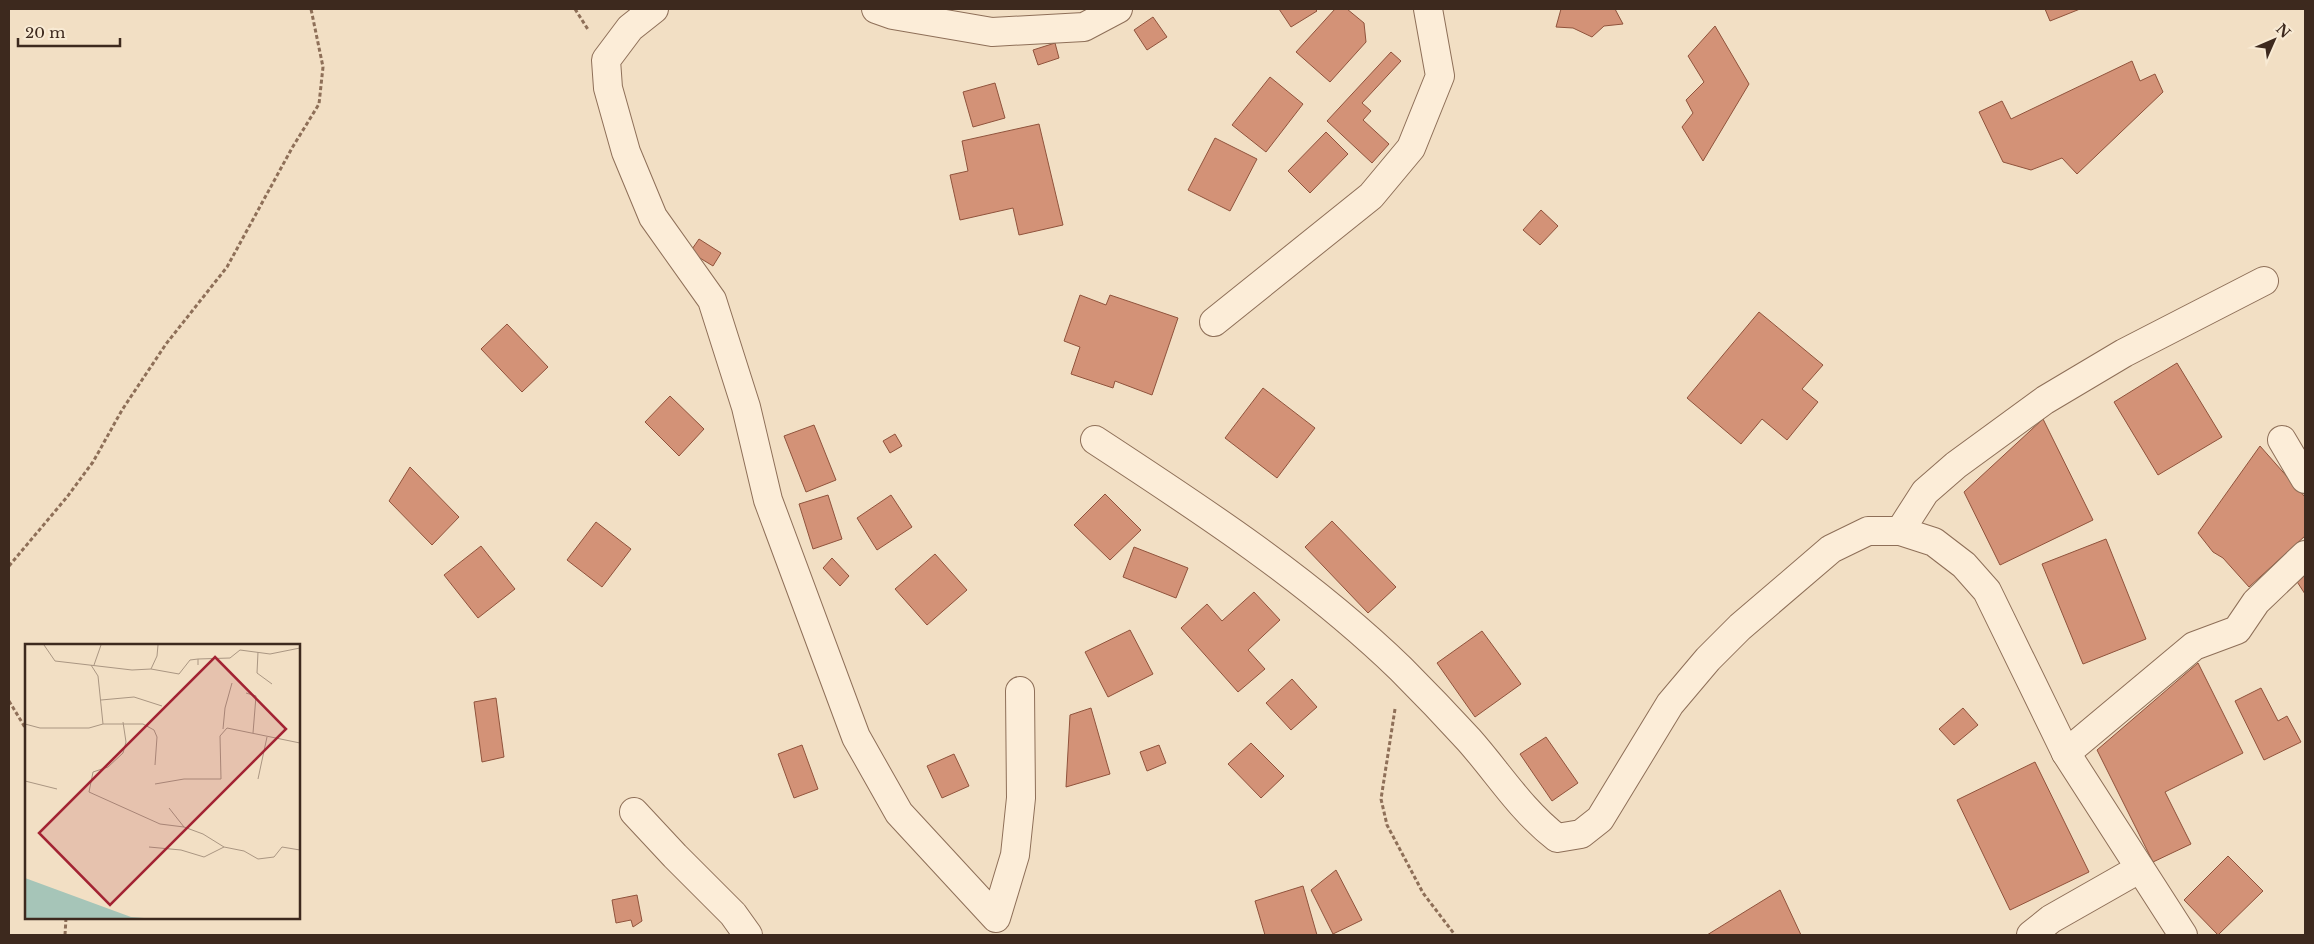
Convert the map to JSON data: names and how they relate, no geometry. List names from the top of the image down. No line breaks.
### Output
{"scale_bar":"20 m","north":"top right"}
